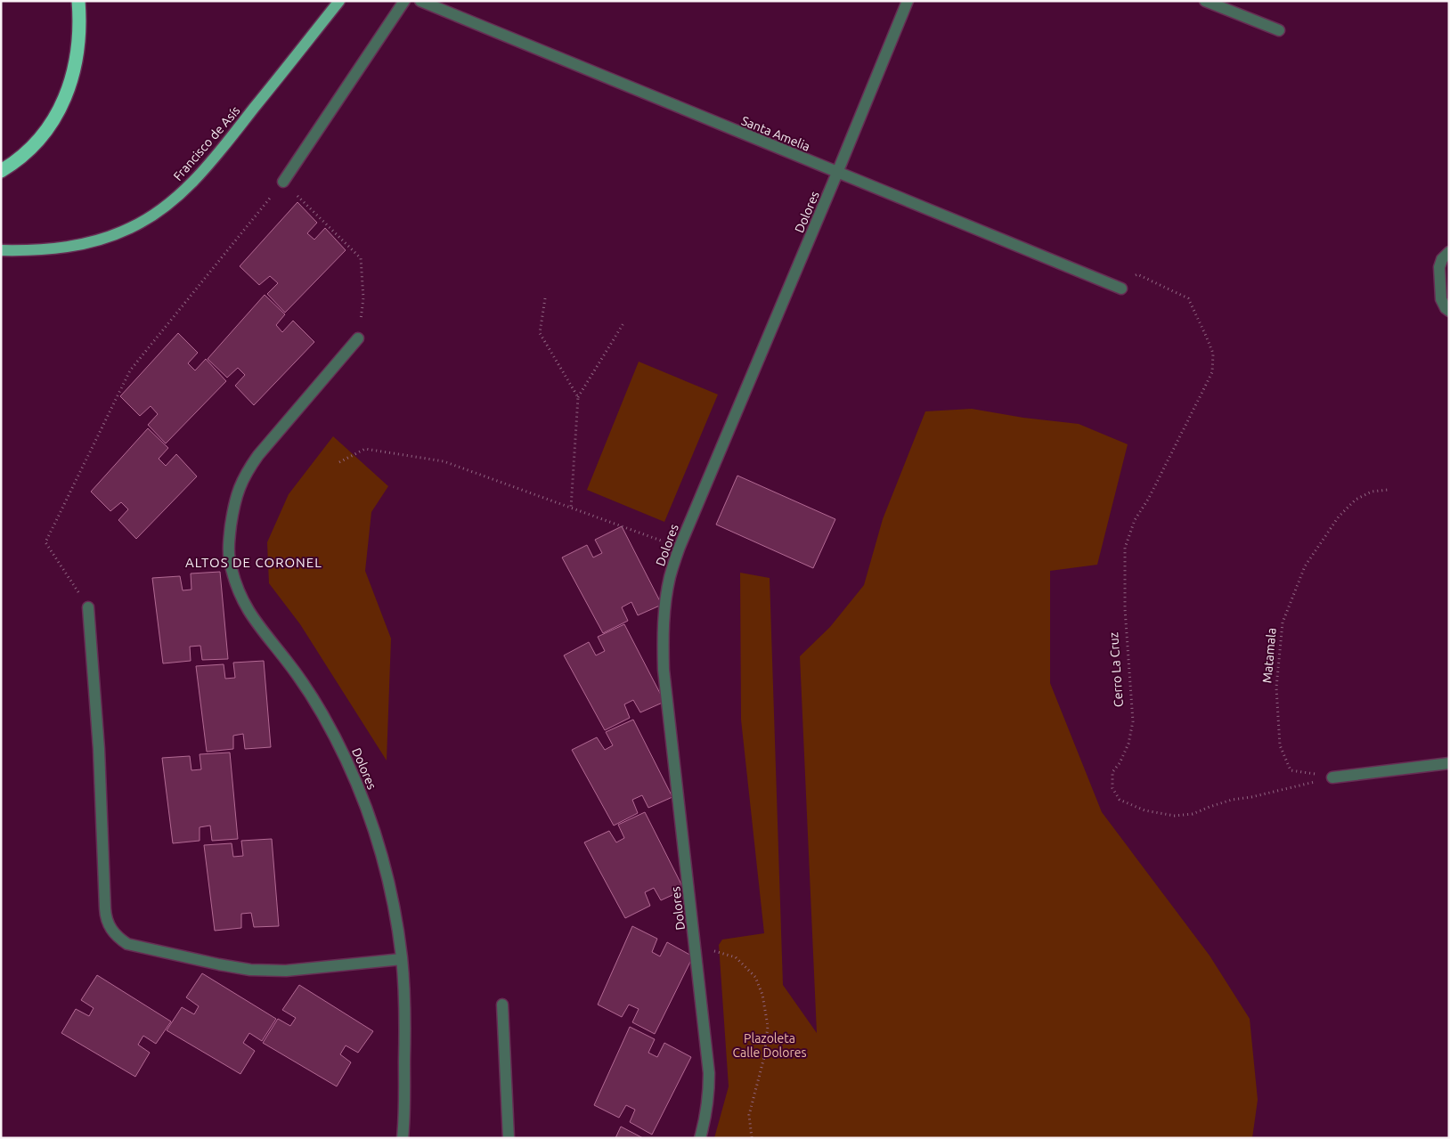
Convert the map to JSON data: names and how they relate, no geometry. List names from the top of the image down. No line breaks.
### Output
{"streets":{"main road":["Francisco de Asís"],"street":["Santa Amelia","Dolores"],"path":["Matamala","Cerro La Cruz"]},"crossings":[["Santa Amelia","Dolores"],["Santa Amelia","Cerro La Cruz"],["Matamala","Cerro La Cruz"]],"districts":["ALTOS DE CORONEL"],"parks":["Plazoleta Calle Dolores"]}
